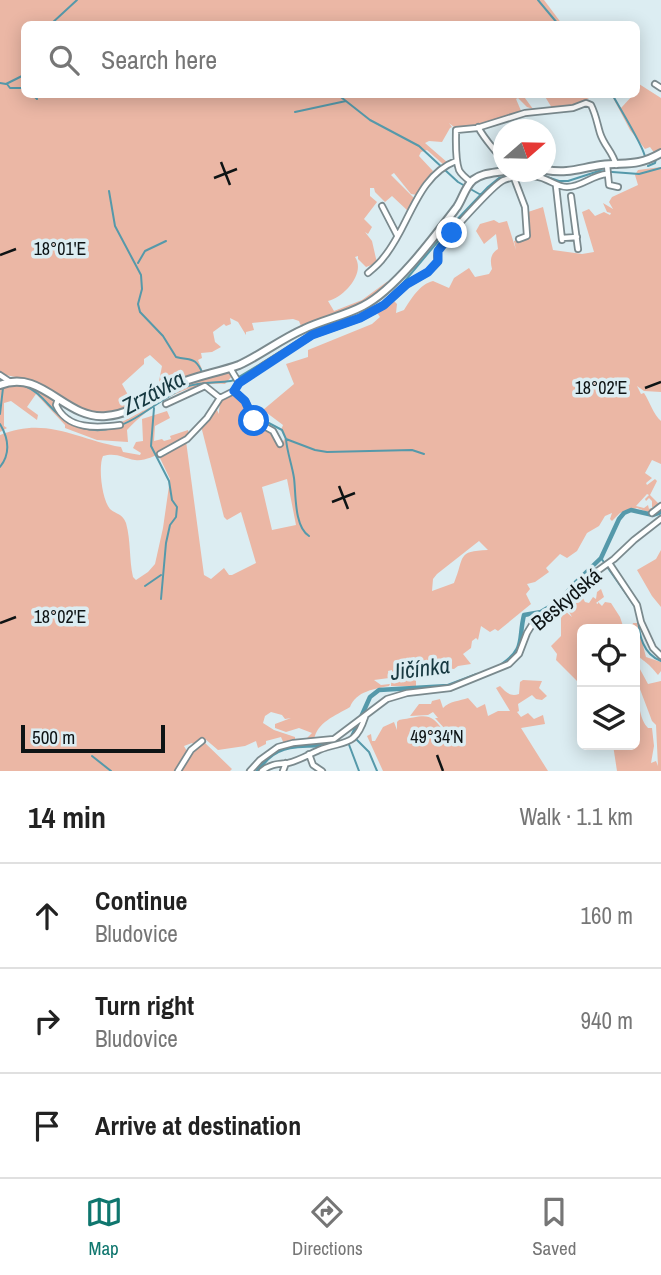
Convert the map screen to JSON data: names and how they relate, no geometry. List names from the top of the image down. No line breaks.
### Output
{"streets":{"street":["Beskydská"]},"water":["Zrzávka","Jičínka"],"scale_bar":"500 m","north":"right","page":{"search":"Search here","scale":"500 m","heading":["14 min","Walk · 1.1 km"],"list":[["Continue","Bludovice","160 m"],["Turn right","Bludovice","940 m"],"Arrive at destination"],"nav":["Map","Directions","Saved"]},"coordinates":["18°01'E","18°02'E","49°34'N"]}
